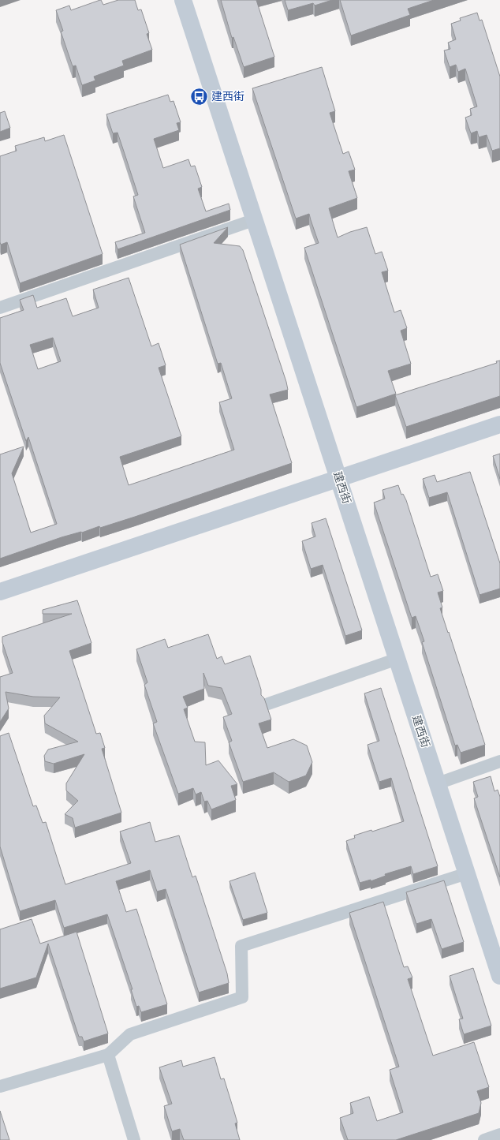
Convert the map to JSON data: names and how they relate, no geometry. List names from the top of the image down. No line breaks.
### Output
{"streets":{"street":["建西街"]},"places":{"bus stop":["建西街"]}}
